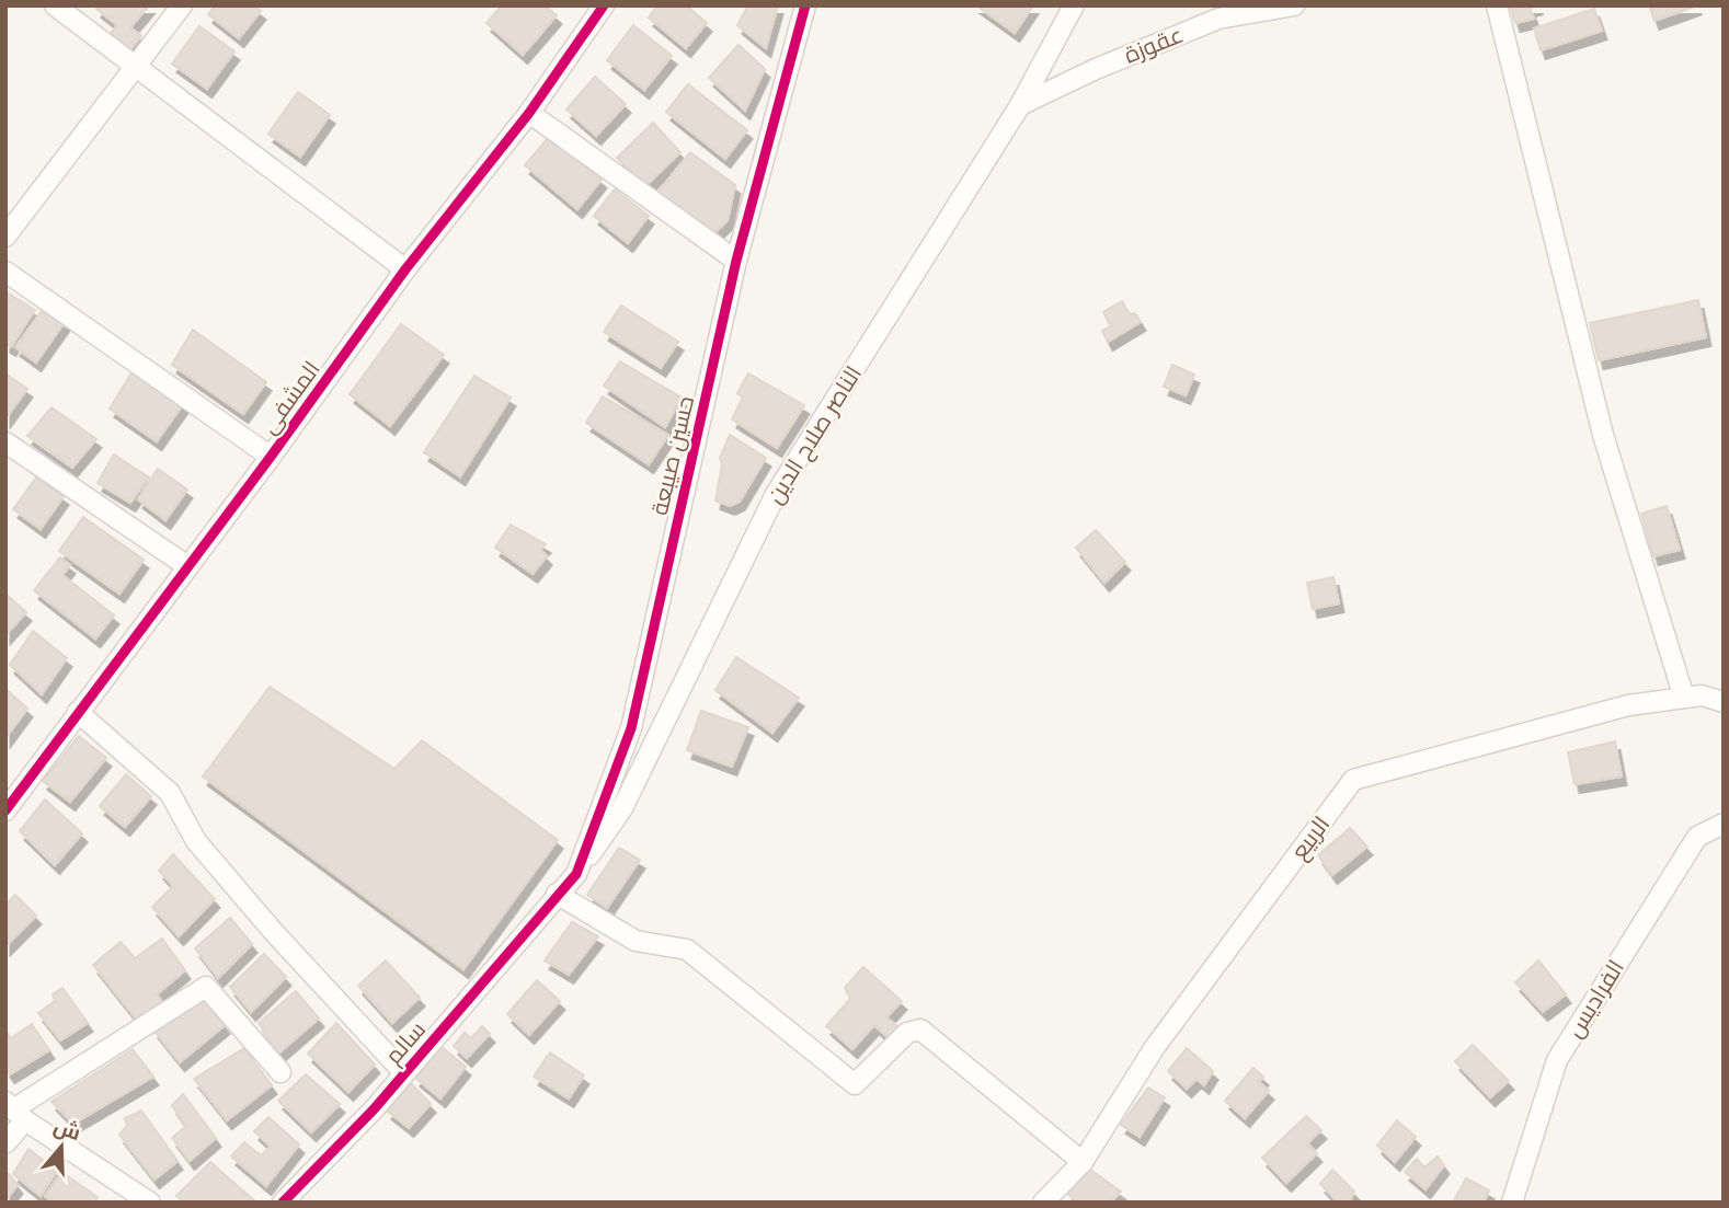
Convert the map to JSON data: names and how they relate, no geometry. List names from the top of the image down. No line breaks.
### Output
{"streets":{"street":["عقوزة","المشفى","الناصر صلاح الدين","حسين صيبعة","الربيع","الفراديس","سالم"]},"crossings":[["عقوزة","الناصر صلاح الدين"],["الناصر صلاح الدين","حسين صيبعة"],["حسين صيبعة","سالم"]],"north":"top"}
